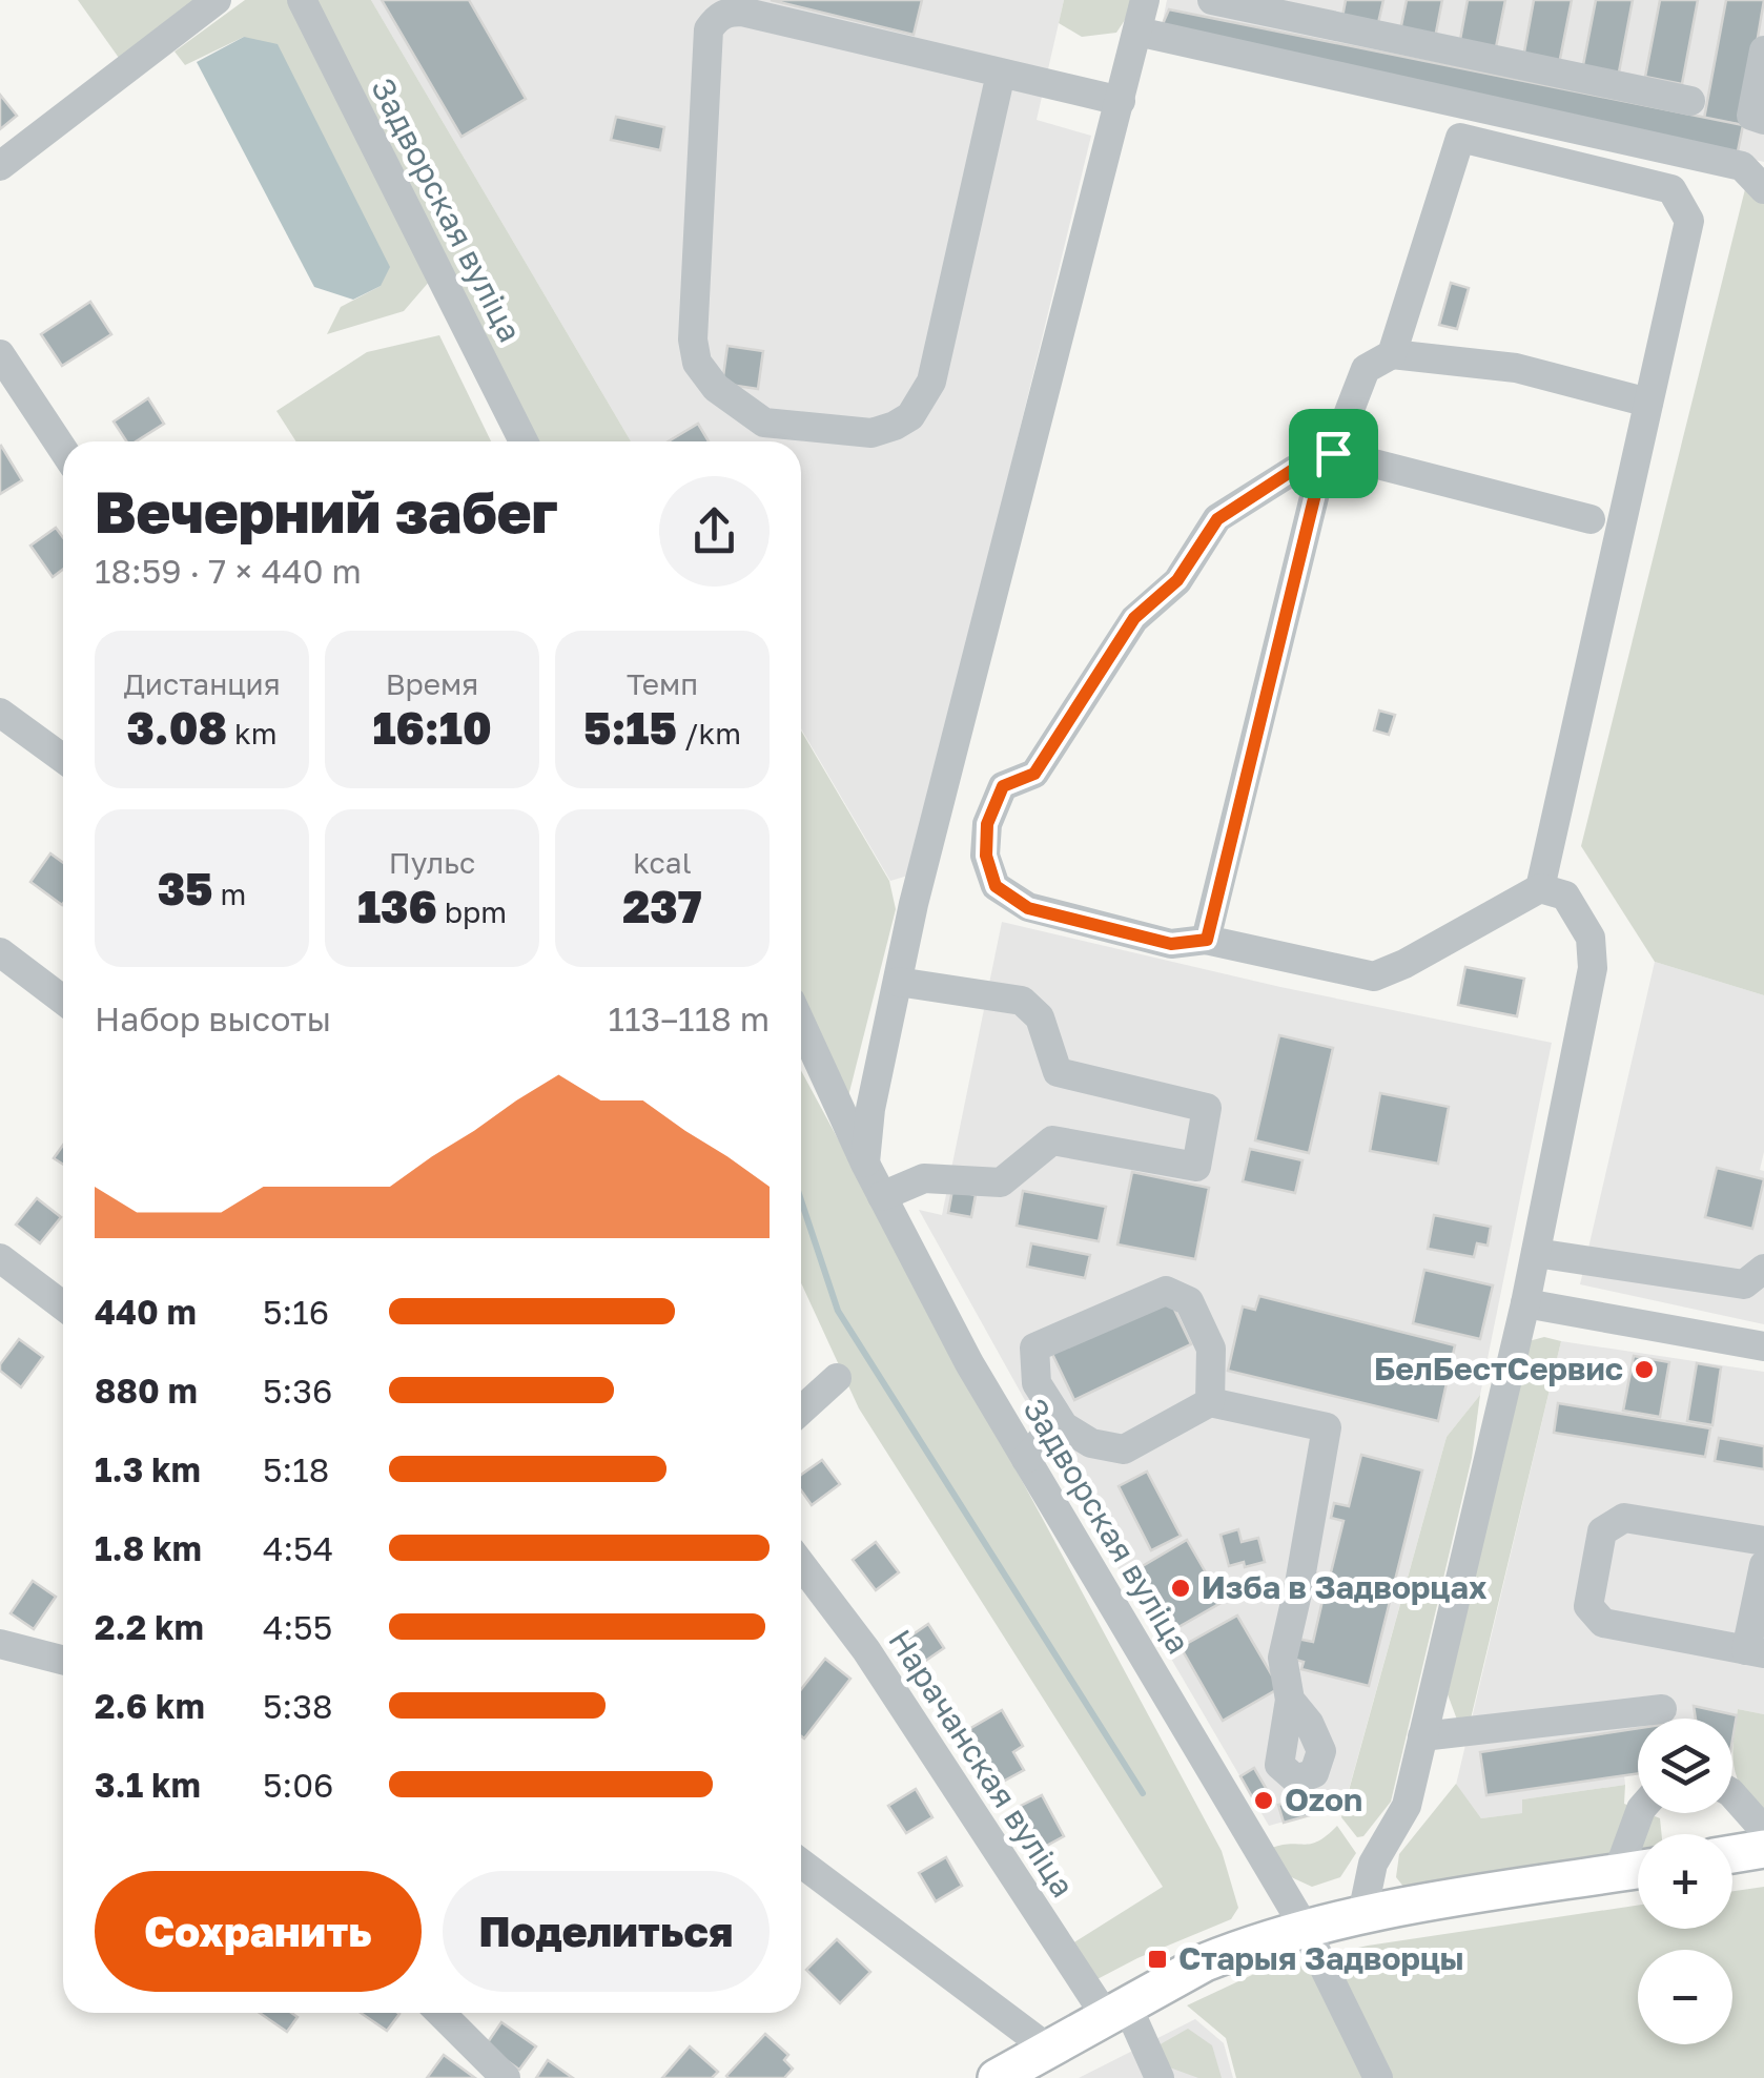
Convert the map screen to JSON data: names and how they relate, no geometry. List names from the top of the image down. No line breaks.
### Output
{"streets":{"street":["Задворская вуліца","Нарачанская вуліца"]},"places":{"other":["БелБестСервис","Изба в Задворцах","Ozon"],"transit":["Старыя Задворцы"]},"page":{"heading":["Вечерний забег","18:59 · 7 × 440 m"],"stats":[["Дистанция","3.08 km"],["Время","16:10"],["Темп","5:15 /km"],["35 m"],["Пульс","136 bpm"],["kcal","237"]],"chart":["Набор высоты","113–118 m"],"list":[{"name":"440 m","note":"5:16"},{"name":"880 m","note":"5:36"},{"name":"1.3 km","note":"5:18"},{"name":"1.8 km","note":"4:54"},{"name":"2.2 km","note":"4:55"},{"name":"2.6 km","note":"5:38"},{"name":"3.1 km","note":"5:06"}],"map_buttons":["+","−"],"buttons":["Сохранить","Поделиться"]}}
